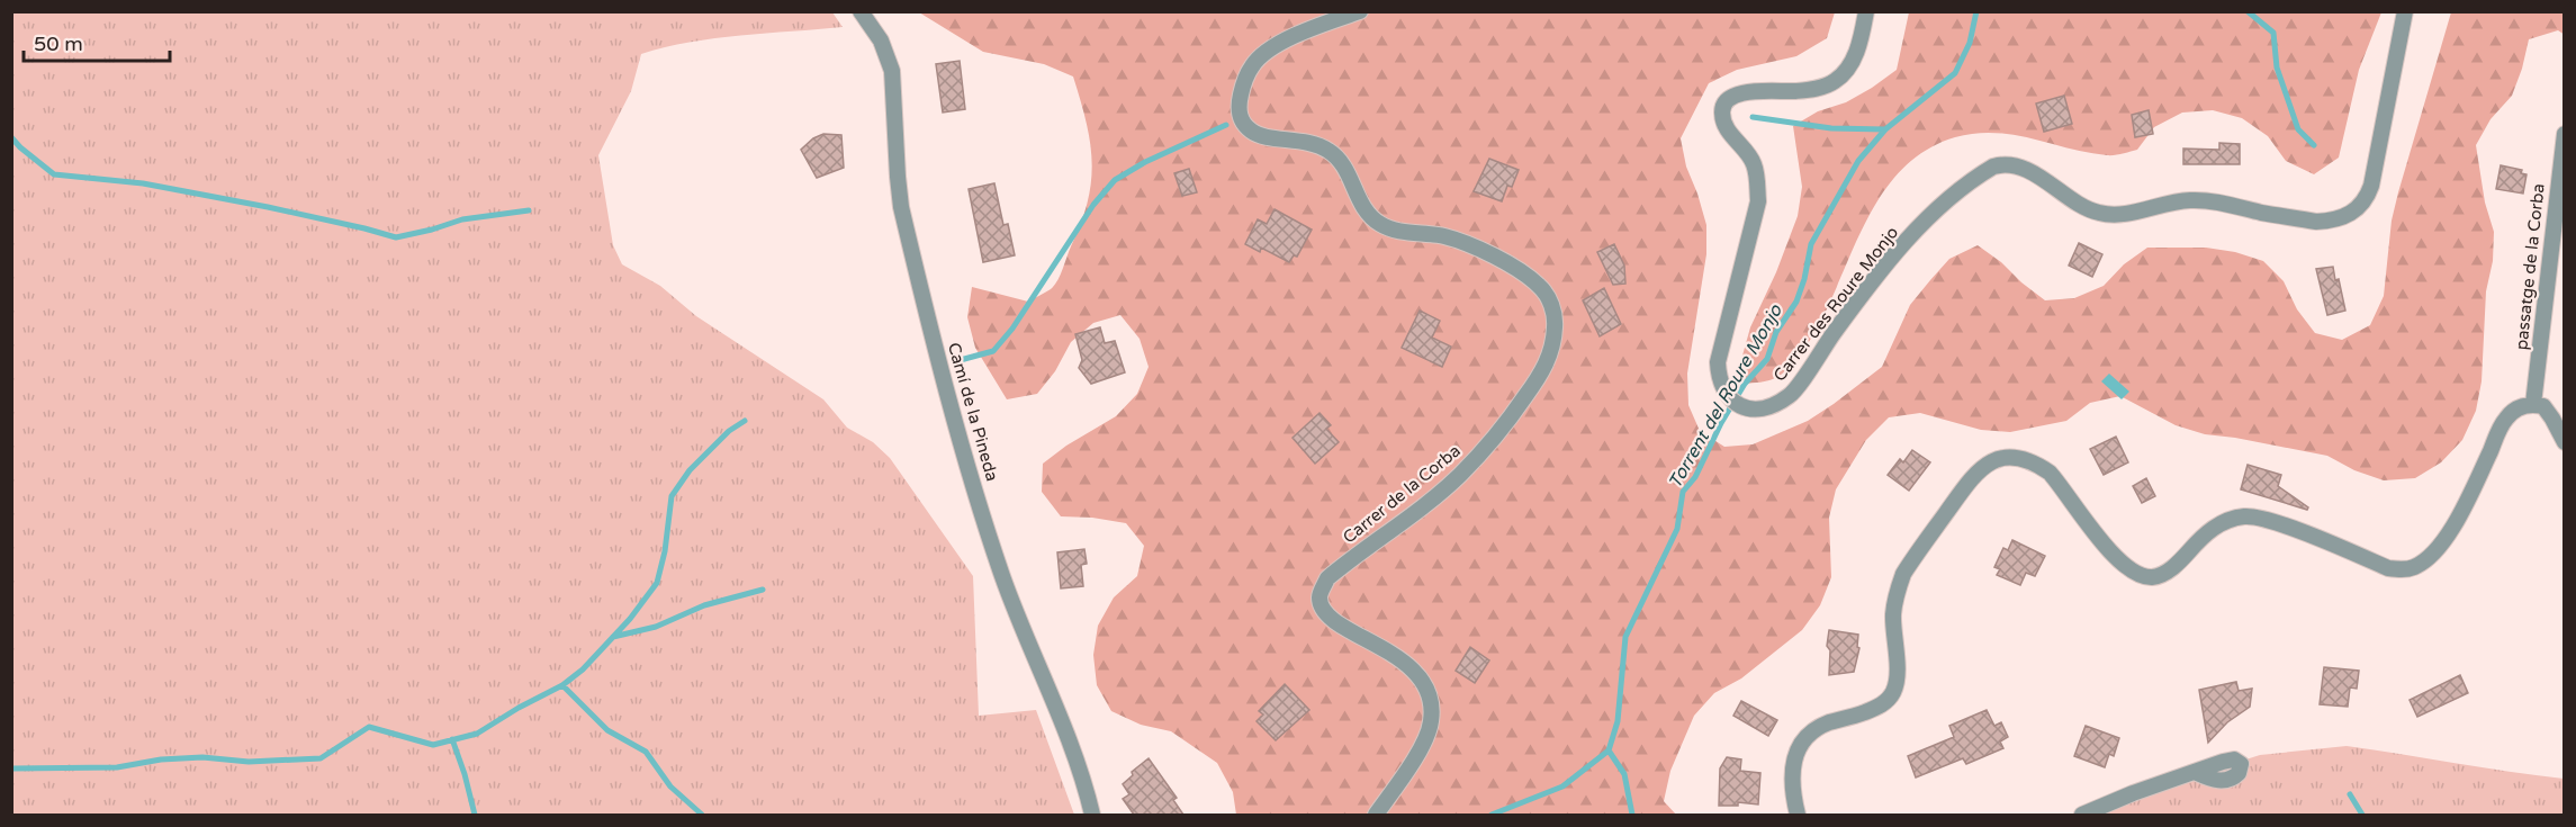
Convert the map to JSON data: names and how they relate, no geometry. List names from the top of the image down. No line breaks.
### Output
{"streets":{"street":["passatge de la Corba","Carrer des Roure Monjo","Camí de la Pineda","Carrer de la Corba"]},"water":["Torrent del Roure Monjo"],"scale_bar":"50 m"}
